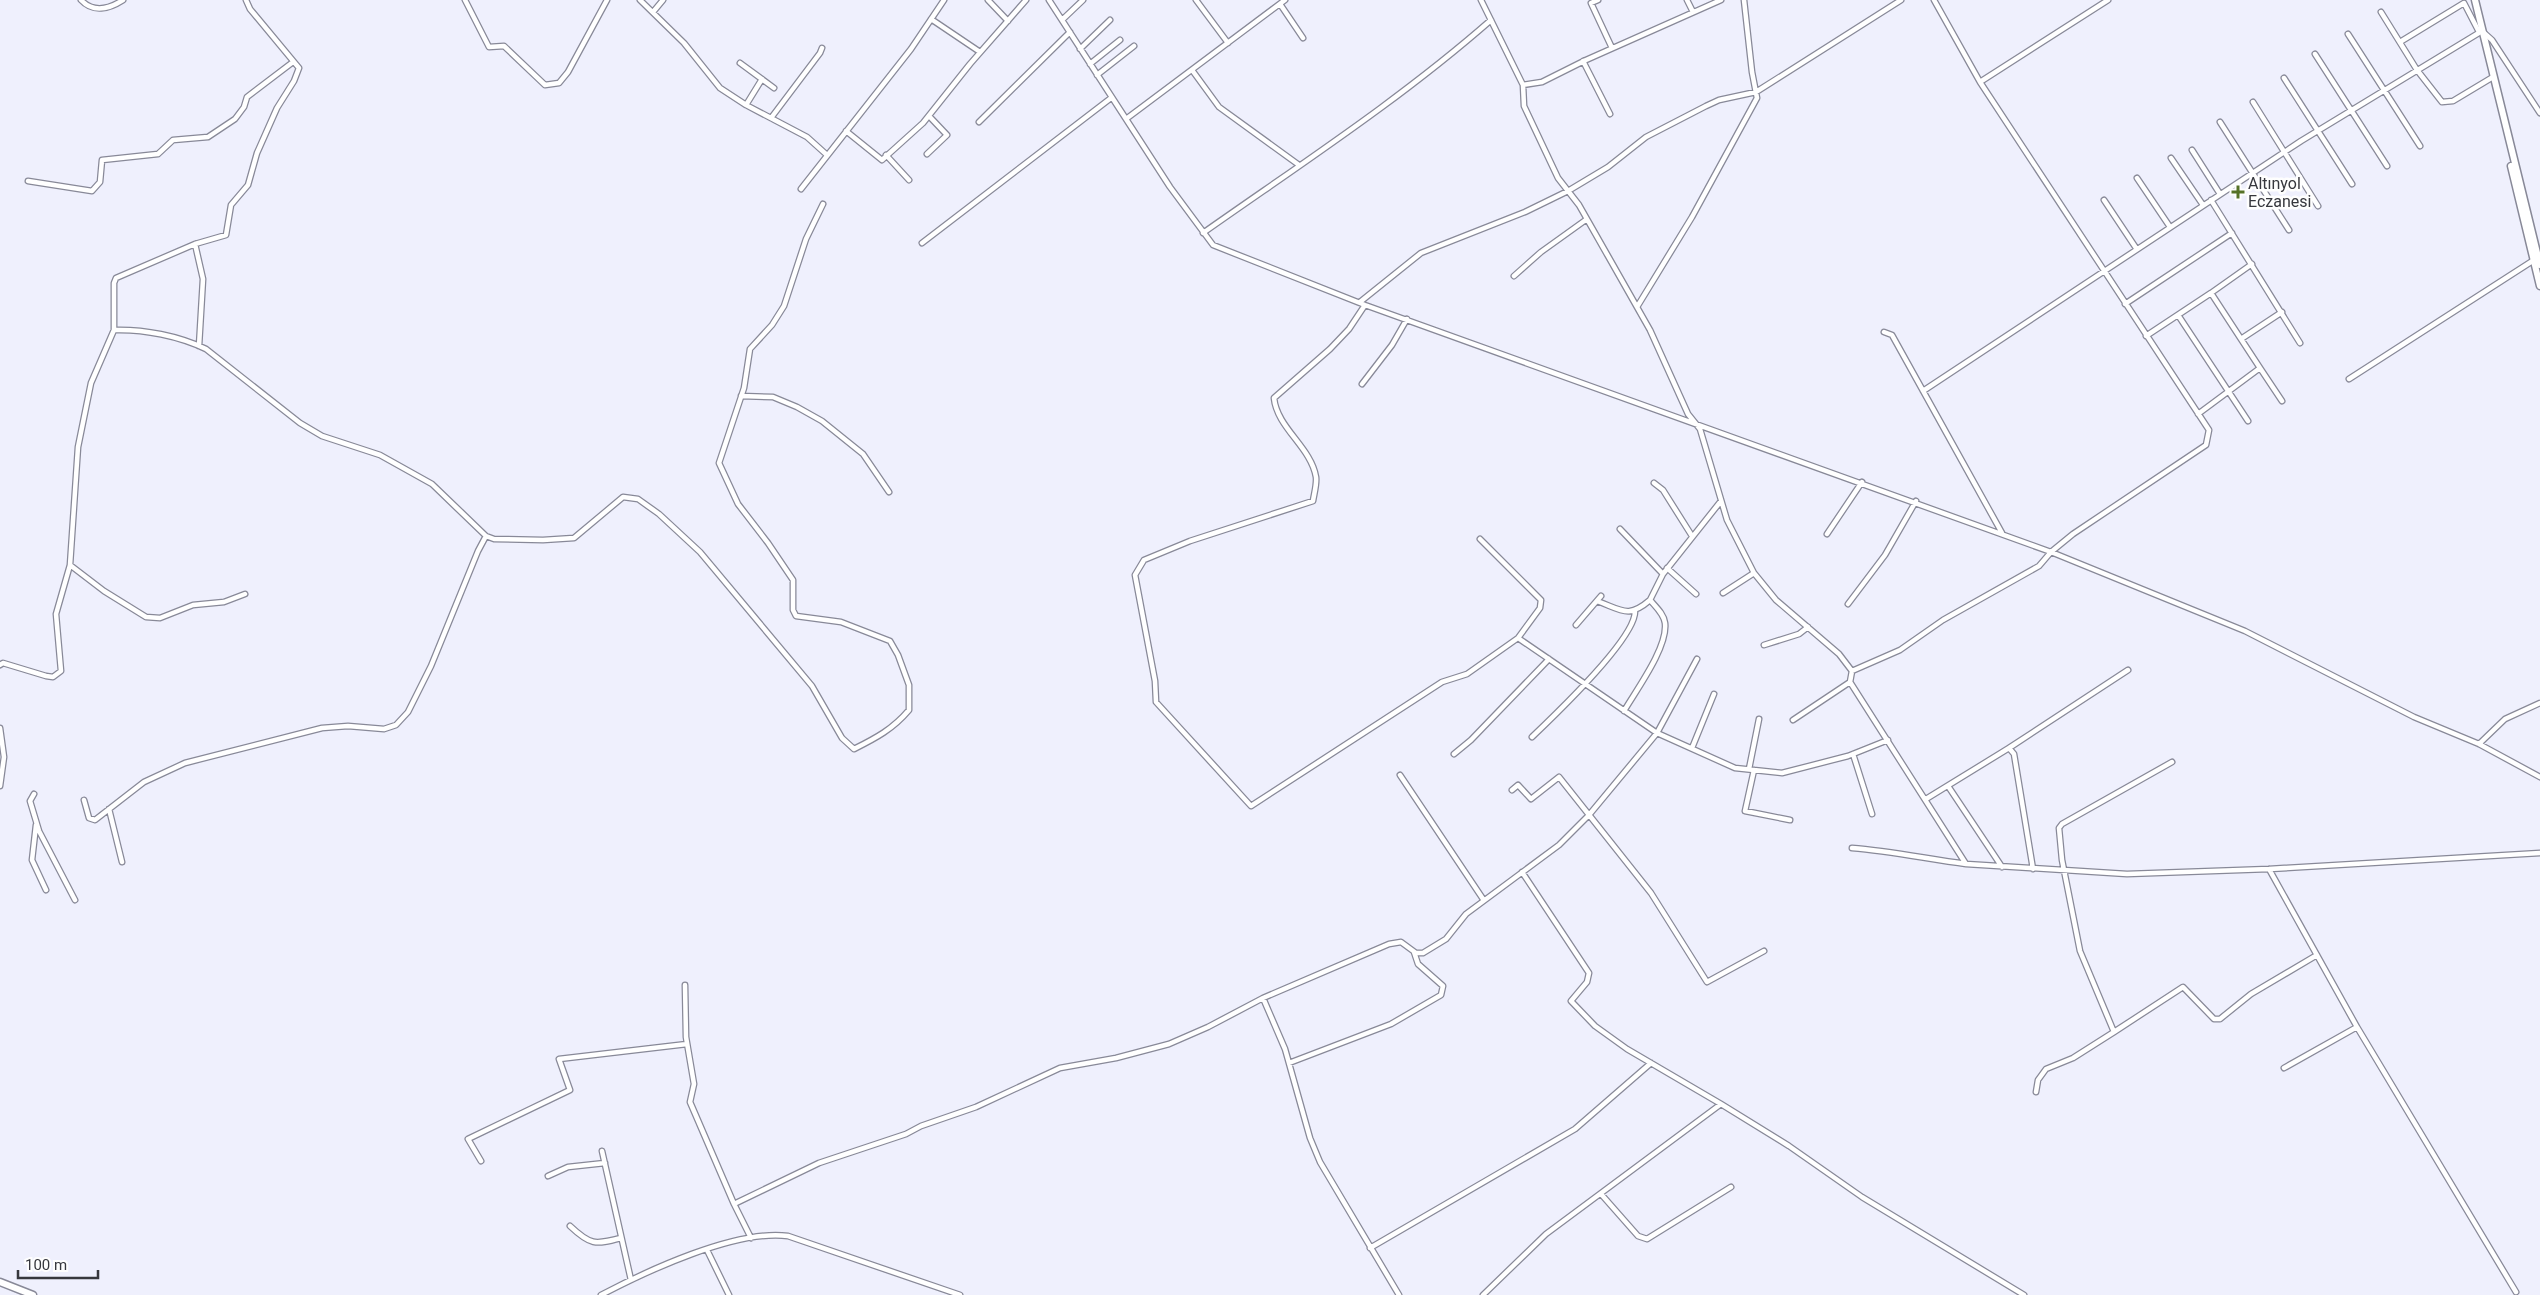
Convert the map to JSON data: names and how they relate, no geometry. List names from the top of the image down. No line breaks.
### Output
{"places":{"health":["Altınyol Eczanesi"]},"scale_bar":"100 m"}
